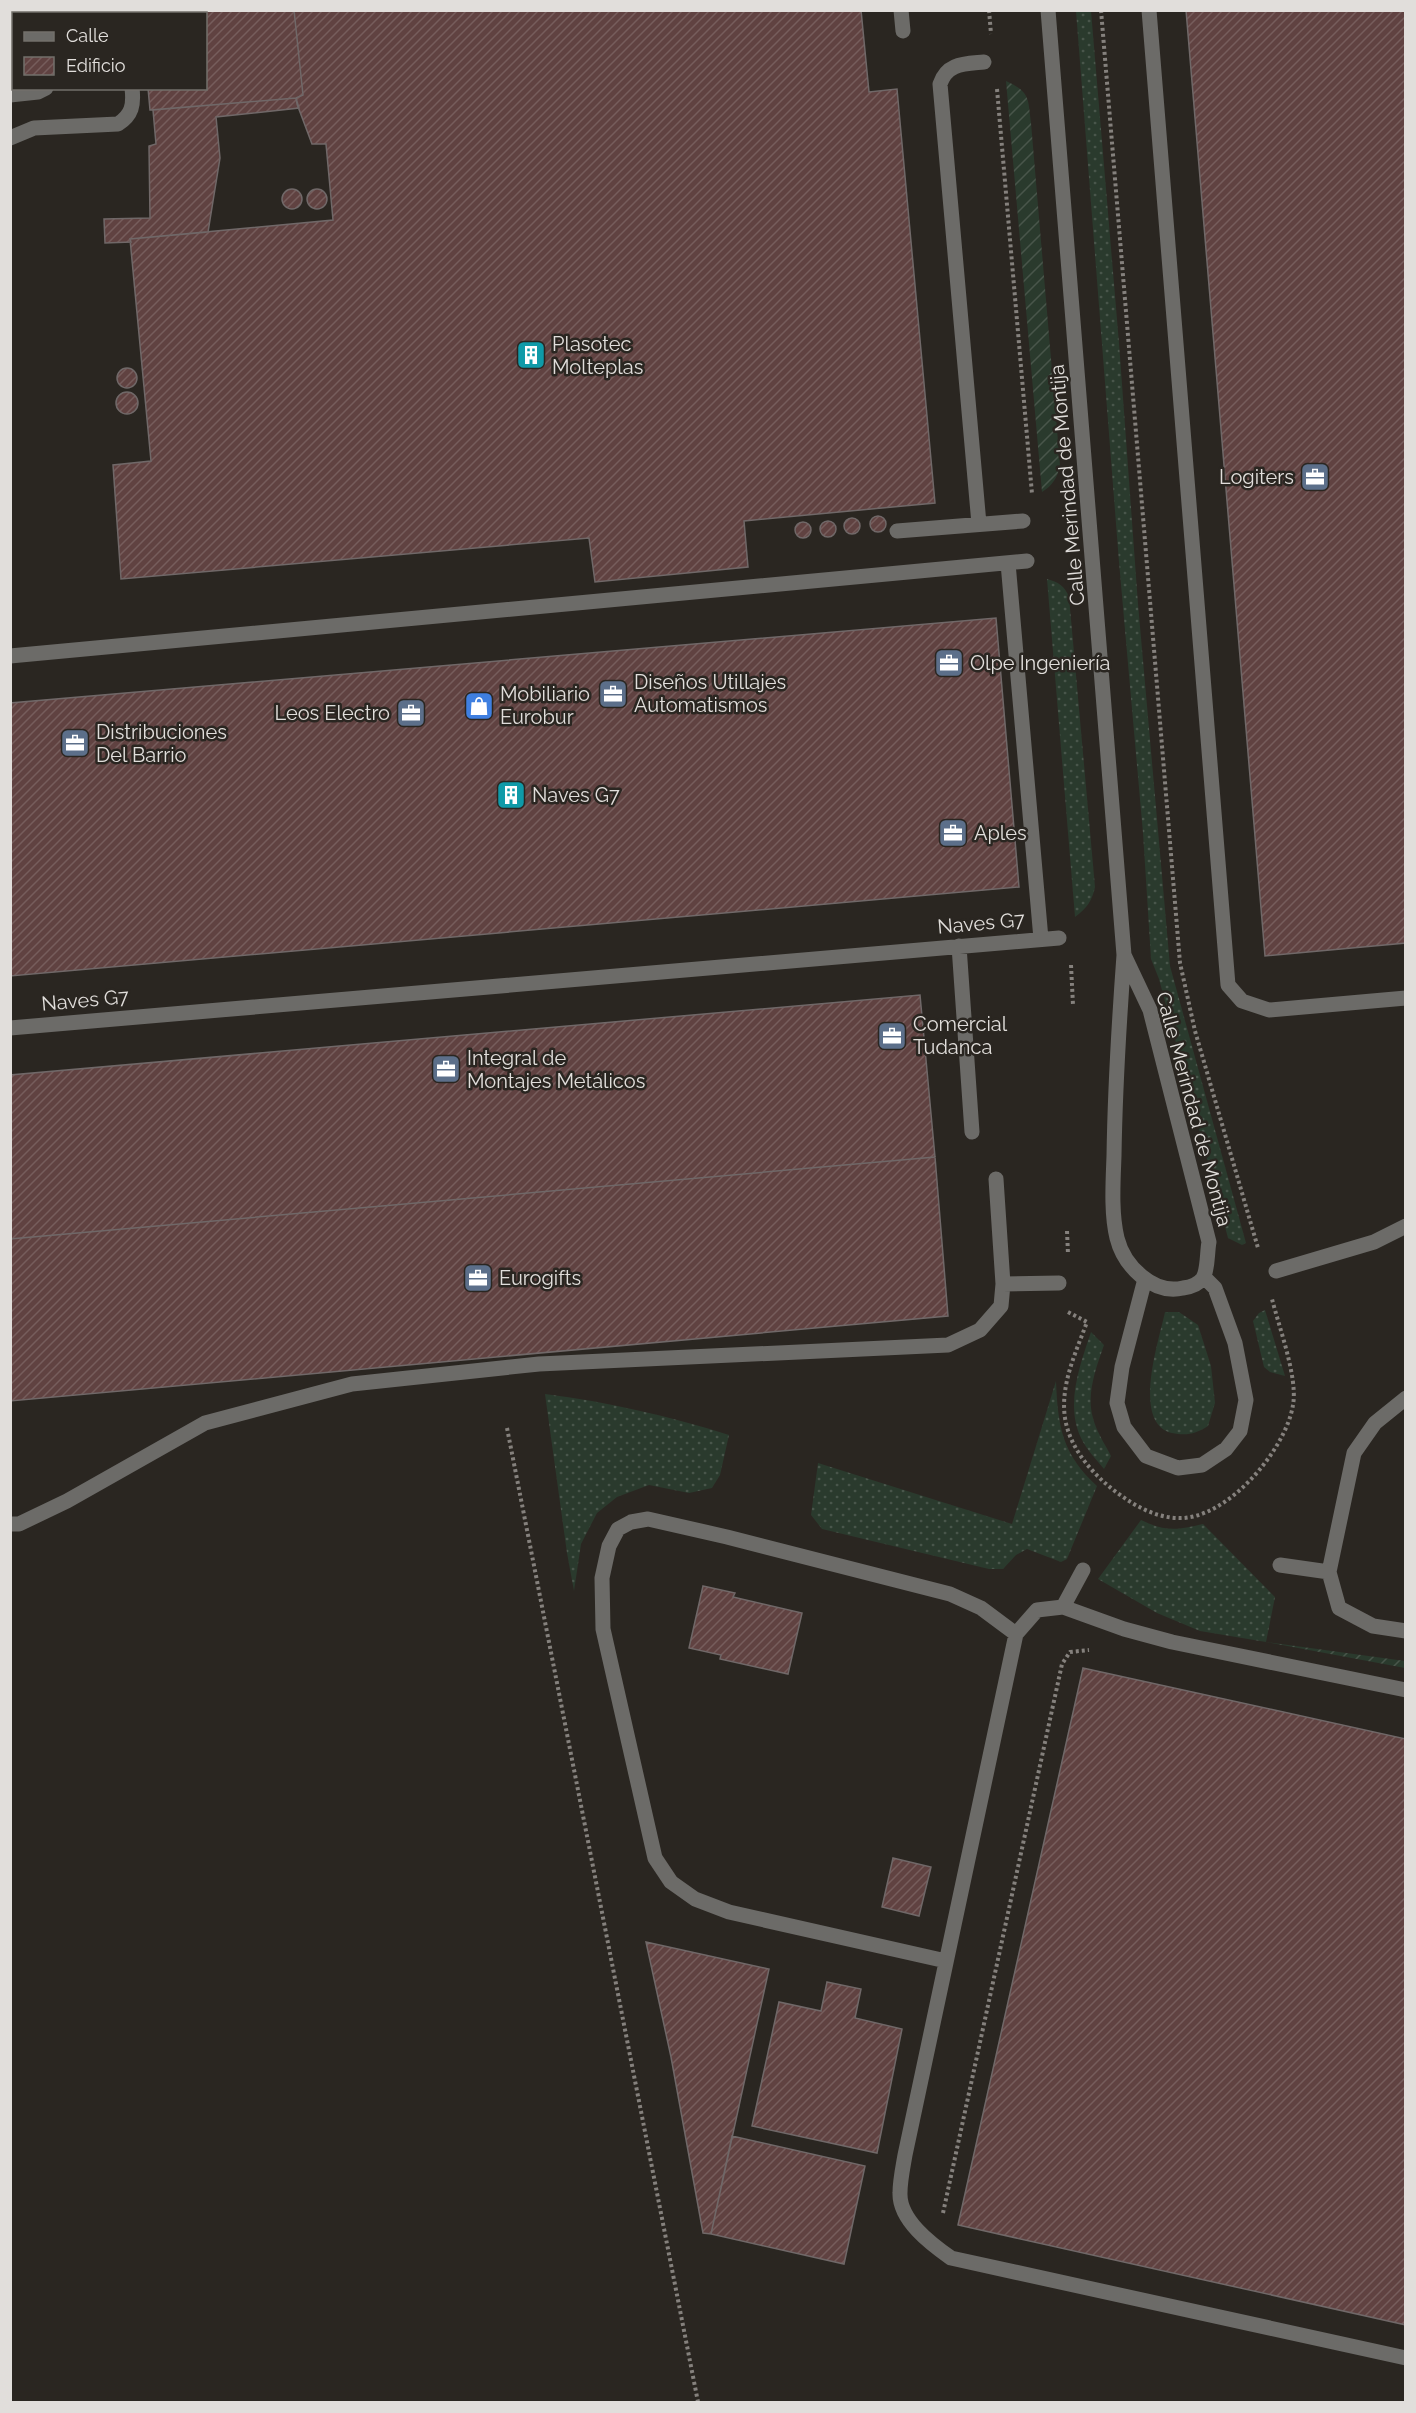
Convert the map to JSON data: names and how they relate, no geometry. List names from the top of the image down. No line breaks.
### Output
{"streets":{"street":["Calle Merindad de Montija","Naves G7"]},"places":{"building":["Plasotec Molteplas","Naves G7"],"office":["Logiters","Olpe Ingeniería","Diseños Utillajes Automatismos","Leos Electro","Distribuciones Del Barrio","Aples","Comercial Tudanca","Integral de Montajes Metálicos","Eurogifts"],"shop":["Mobiliario Eurobur"]},"legend":["Calle","Edificio"]}
